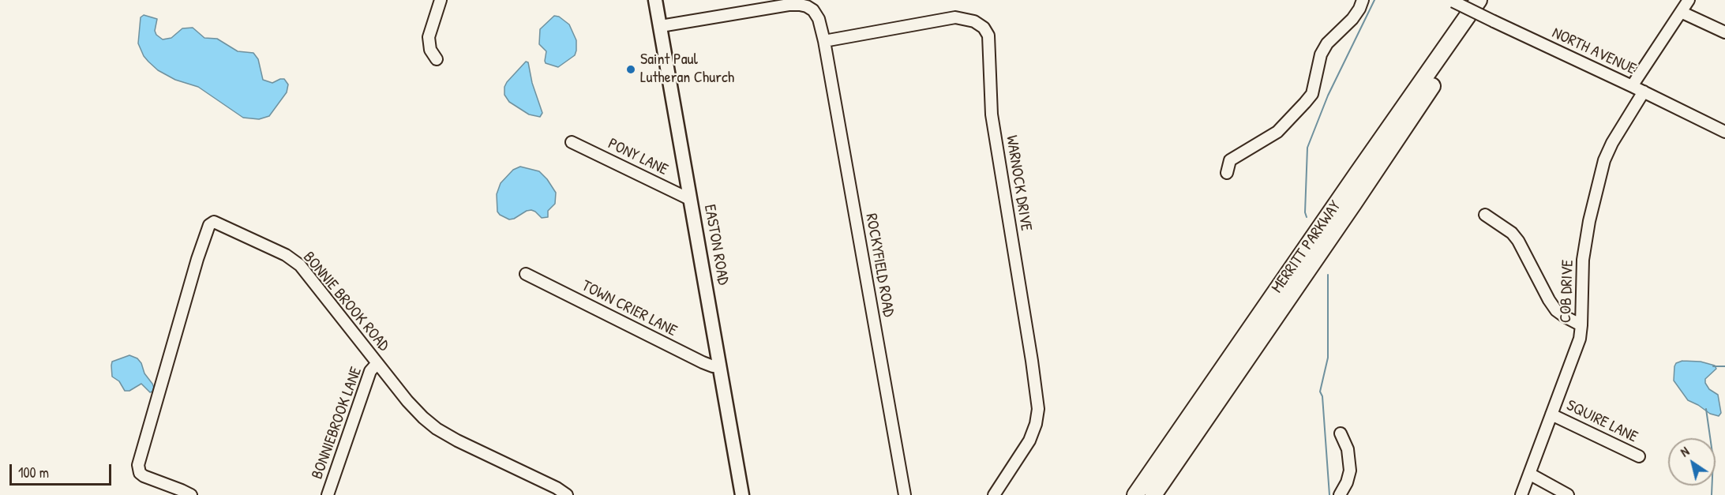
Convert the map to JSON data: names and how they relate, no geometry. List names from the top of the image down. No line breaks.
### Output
{"streets":{"highway":["MERRITT PARKWAY"],"main road":["EASTON ROAD"],"street":["NORTH AVENUE","PONY LANE","WARNOCK DRIVE","ROCKYFIELD ROAD","COB DRIVE","BONNIE BROOK ROAD","TOWN CRIER LANE","SQUIRE LANE","BONNIEBROOK LANE"]},"crossings":[["NORTH AVENUE","COB DRIVE"],["PONY LANE","EASTON ROAD"],["WARNOCK DRIVE","ROCKYFIELD ROAD"],["EASTON ROAD","ROCKYFIELD ROAD"],["EASTON ROAD","TOWN CRIER LANE"],["COB DRIVE","SQUIRE LANE"],["BONNIE BROOK ROAD","BONNIEBROOK LANE"]],"places":["Saint Paul Lutheran Church"],"scale_bar":"100 m","north":"top left"}
